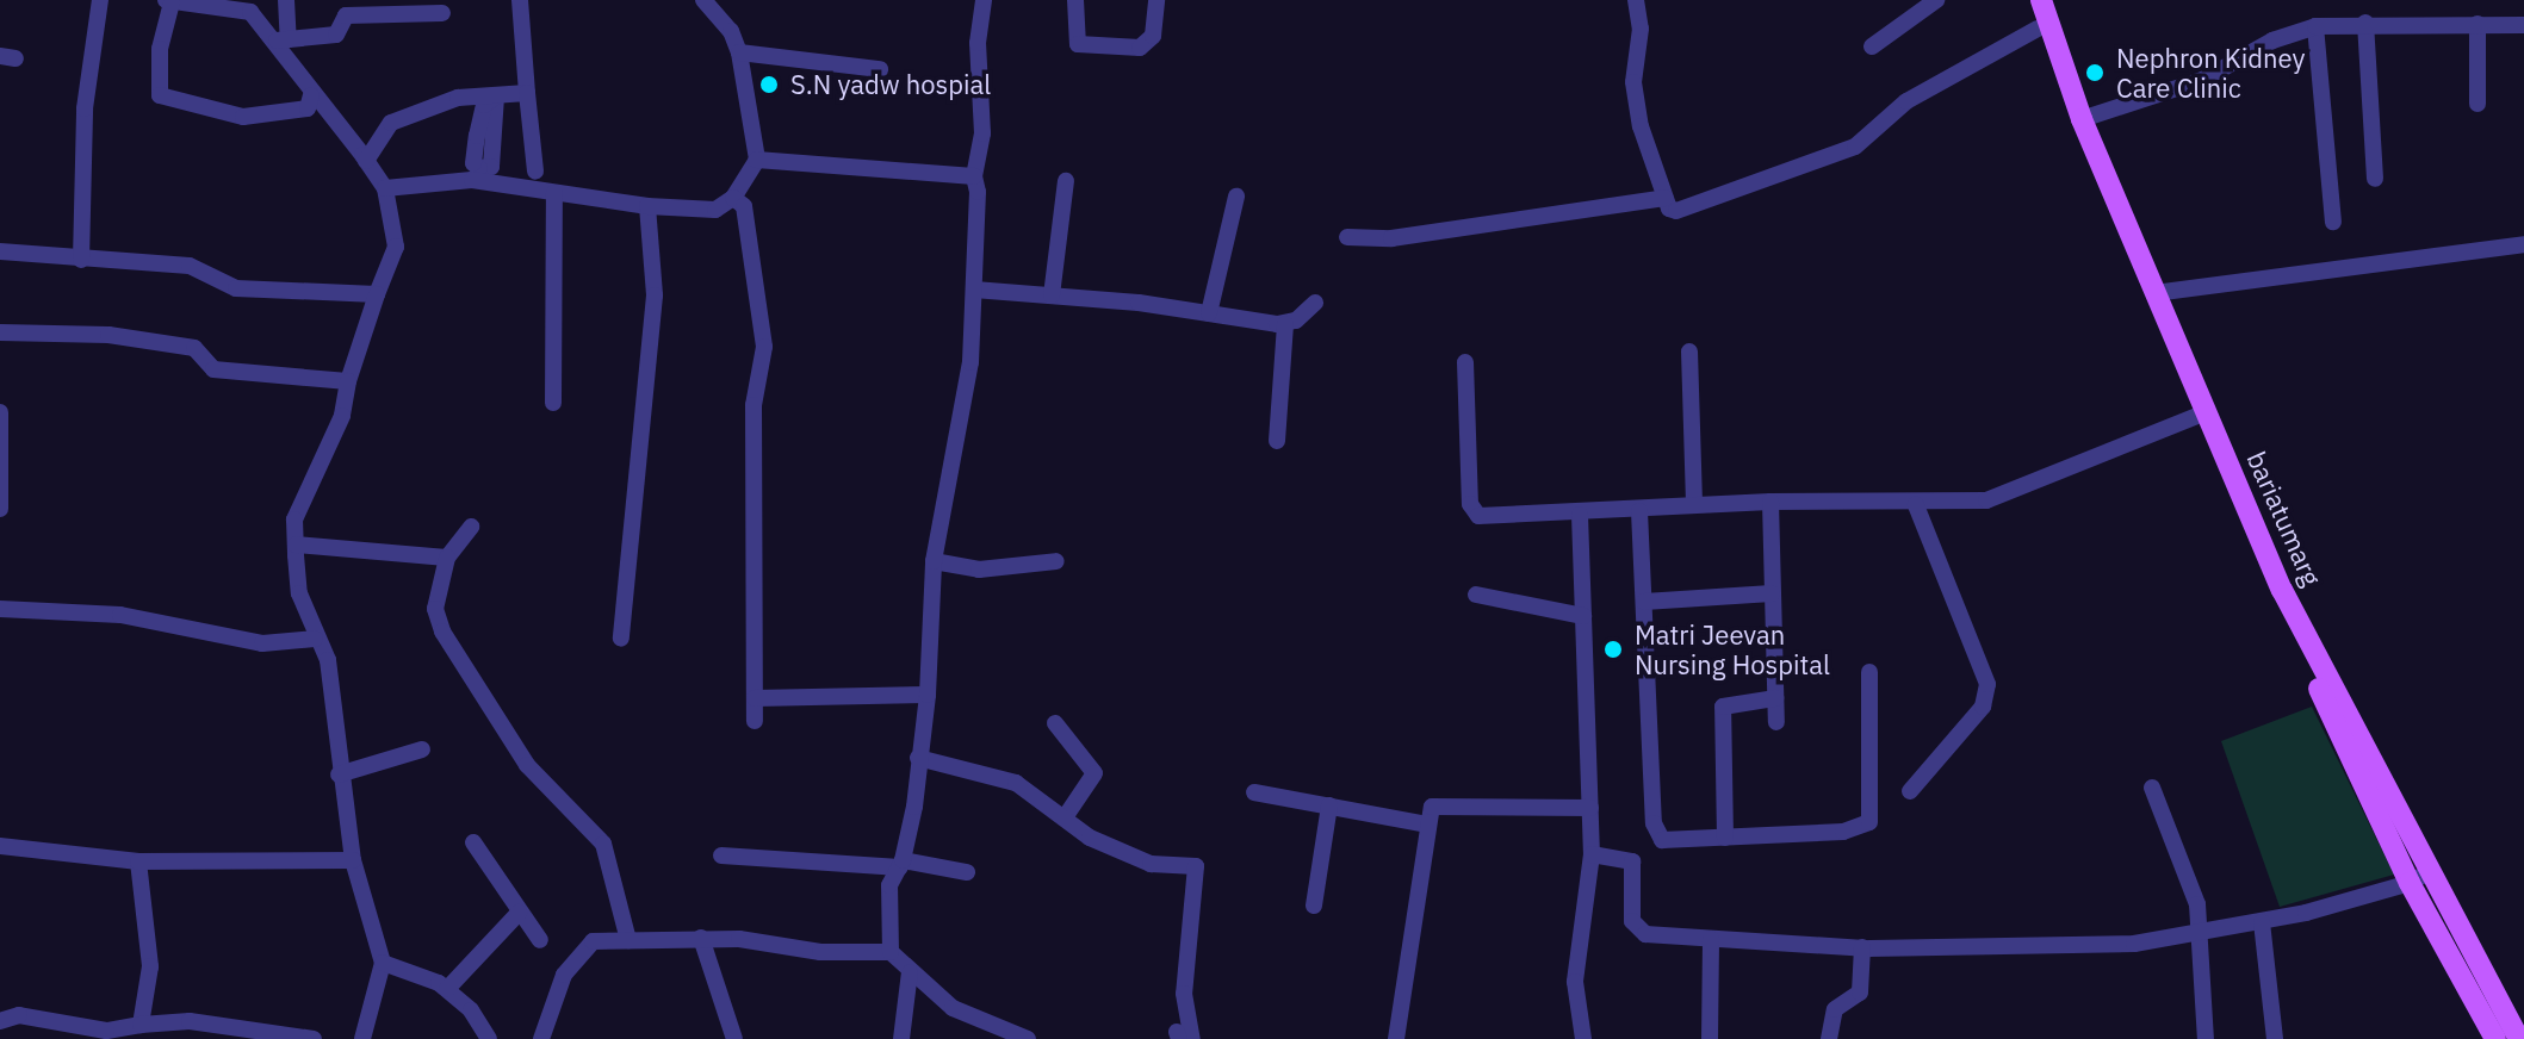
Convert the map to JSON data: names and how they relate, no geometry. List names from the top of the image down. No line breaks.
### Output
{"streets":{"main road":["bariatumarg"]},"places":["Nephron Kidney Care Clinic","S.N yadw hospial","Matri Jeevan Nursing Hospital"]}
